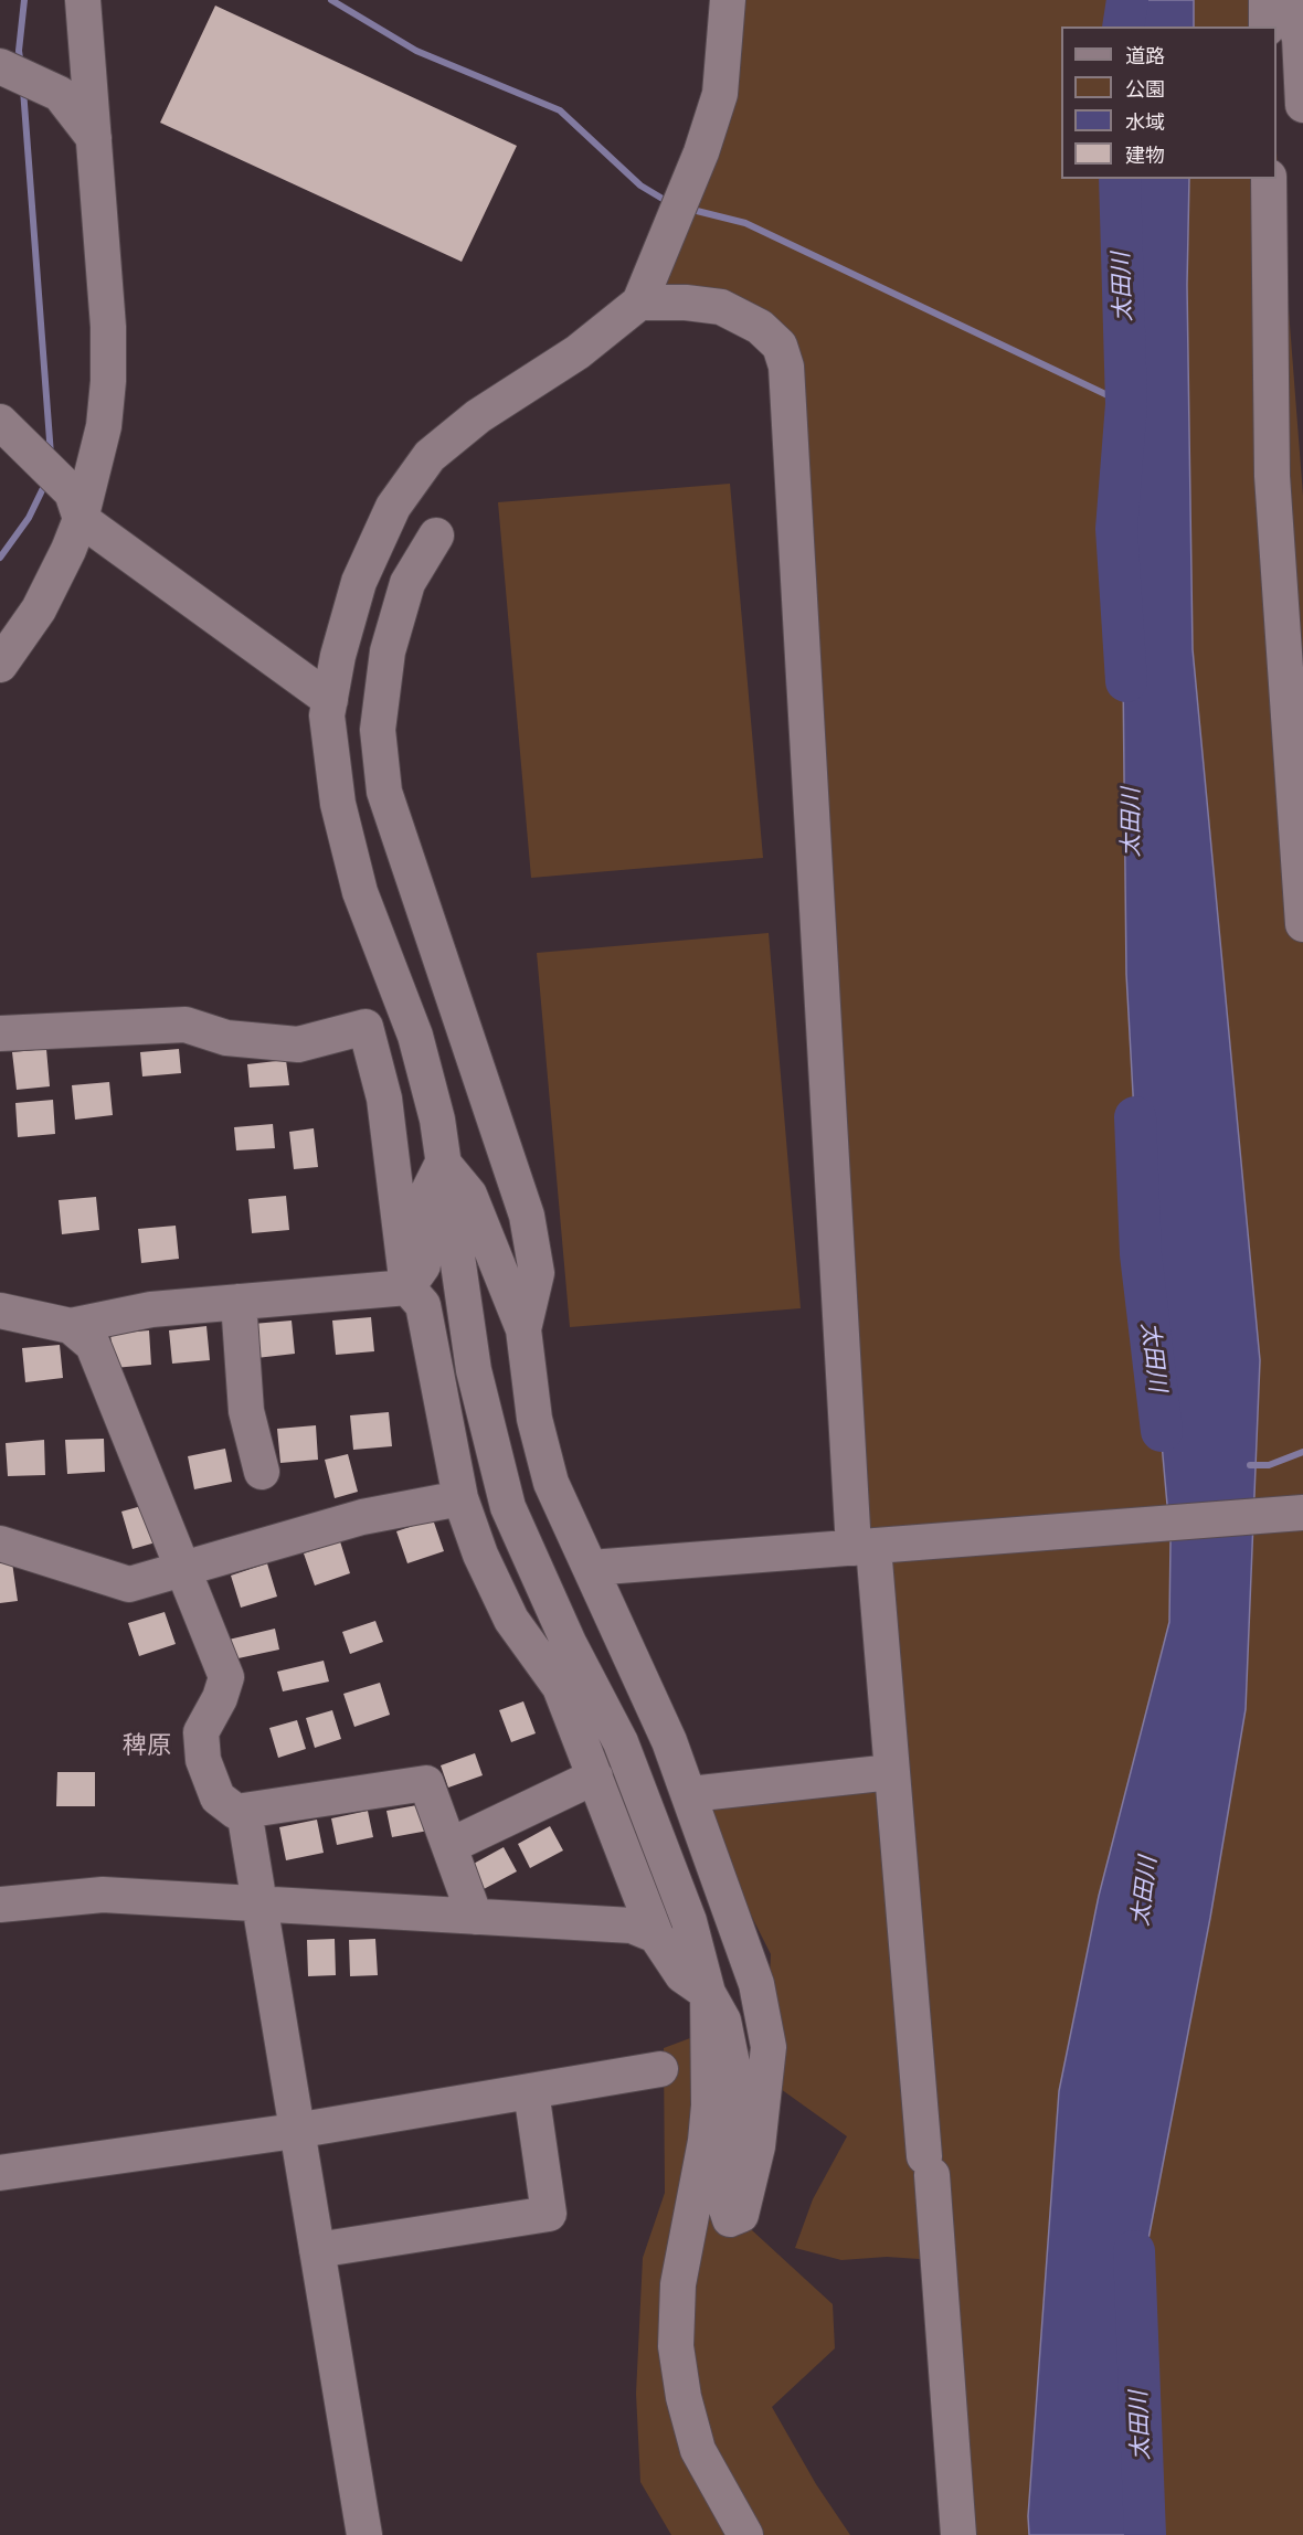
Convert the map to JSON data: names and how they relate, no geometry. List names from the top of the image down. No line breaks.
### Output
{"districts":["稗原"],"water":["太田川"],"legend":["道路","公園","水域","建物"]}
